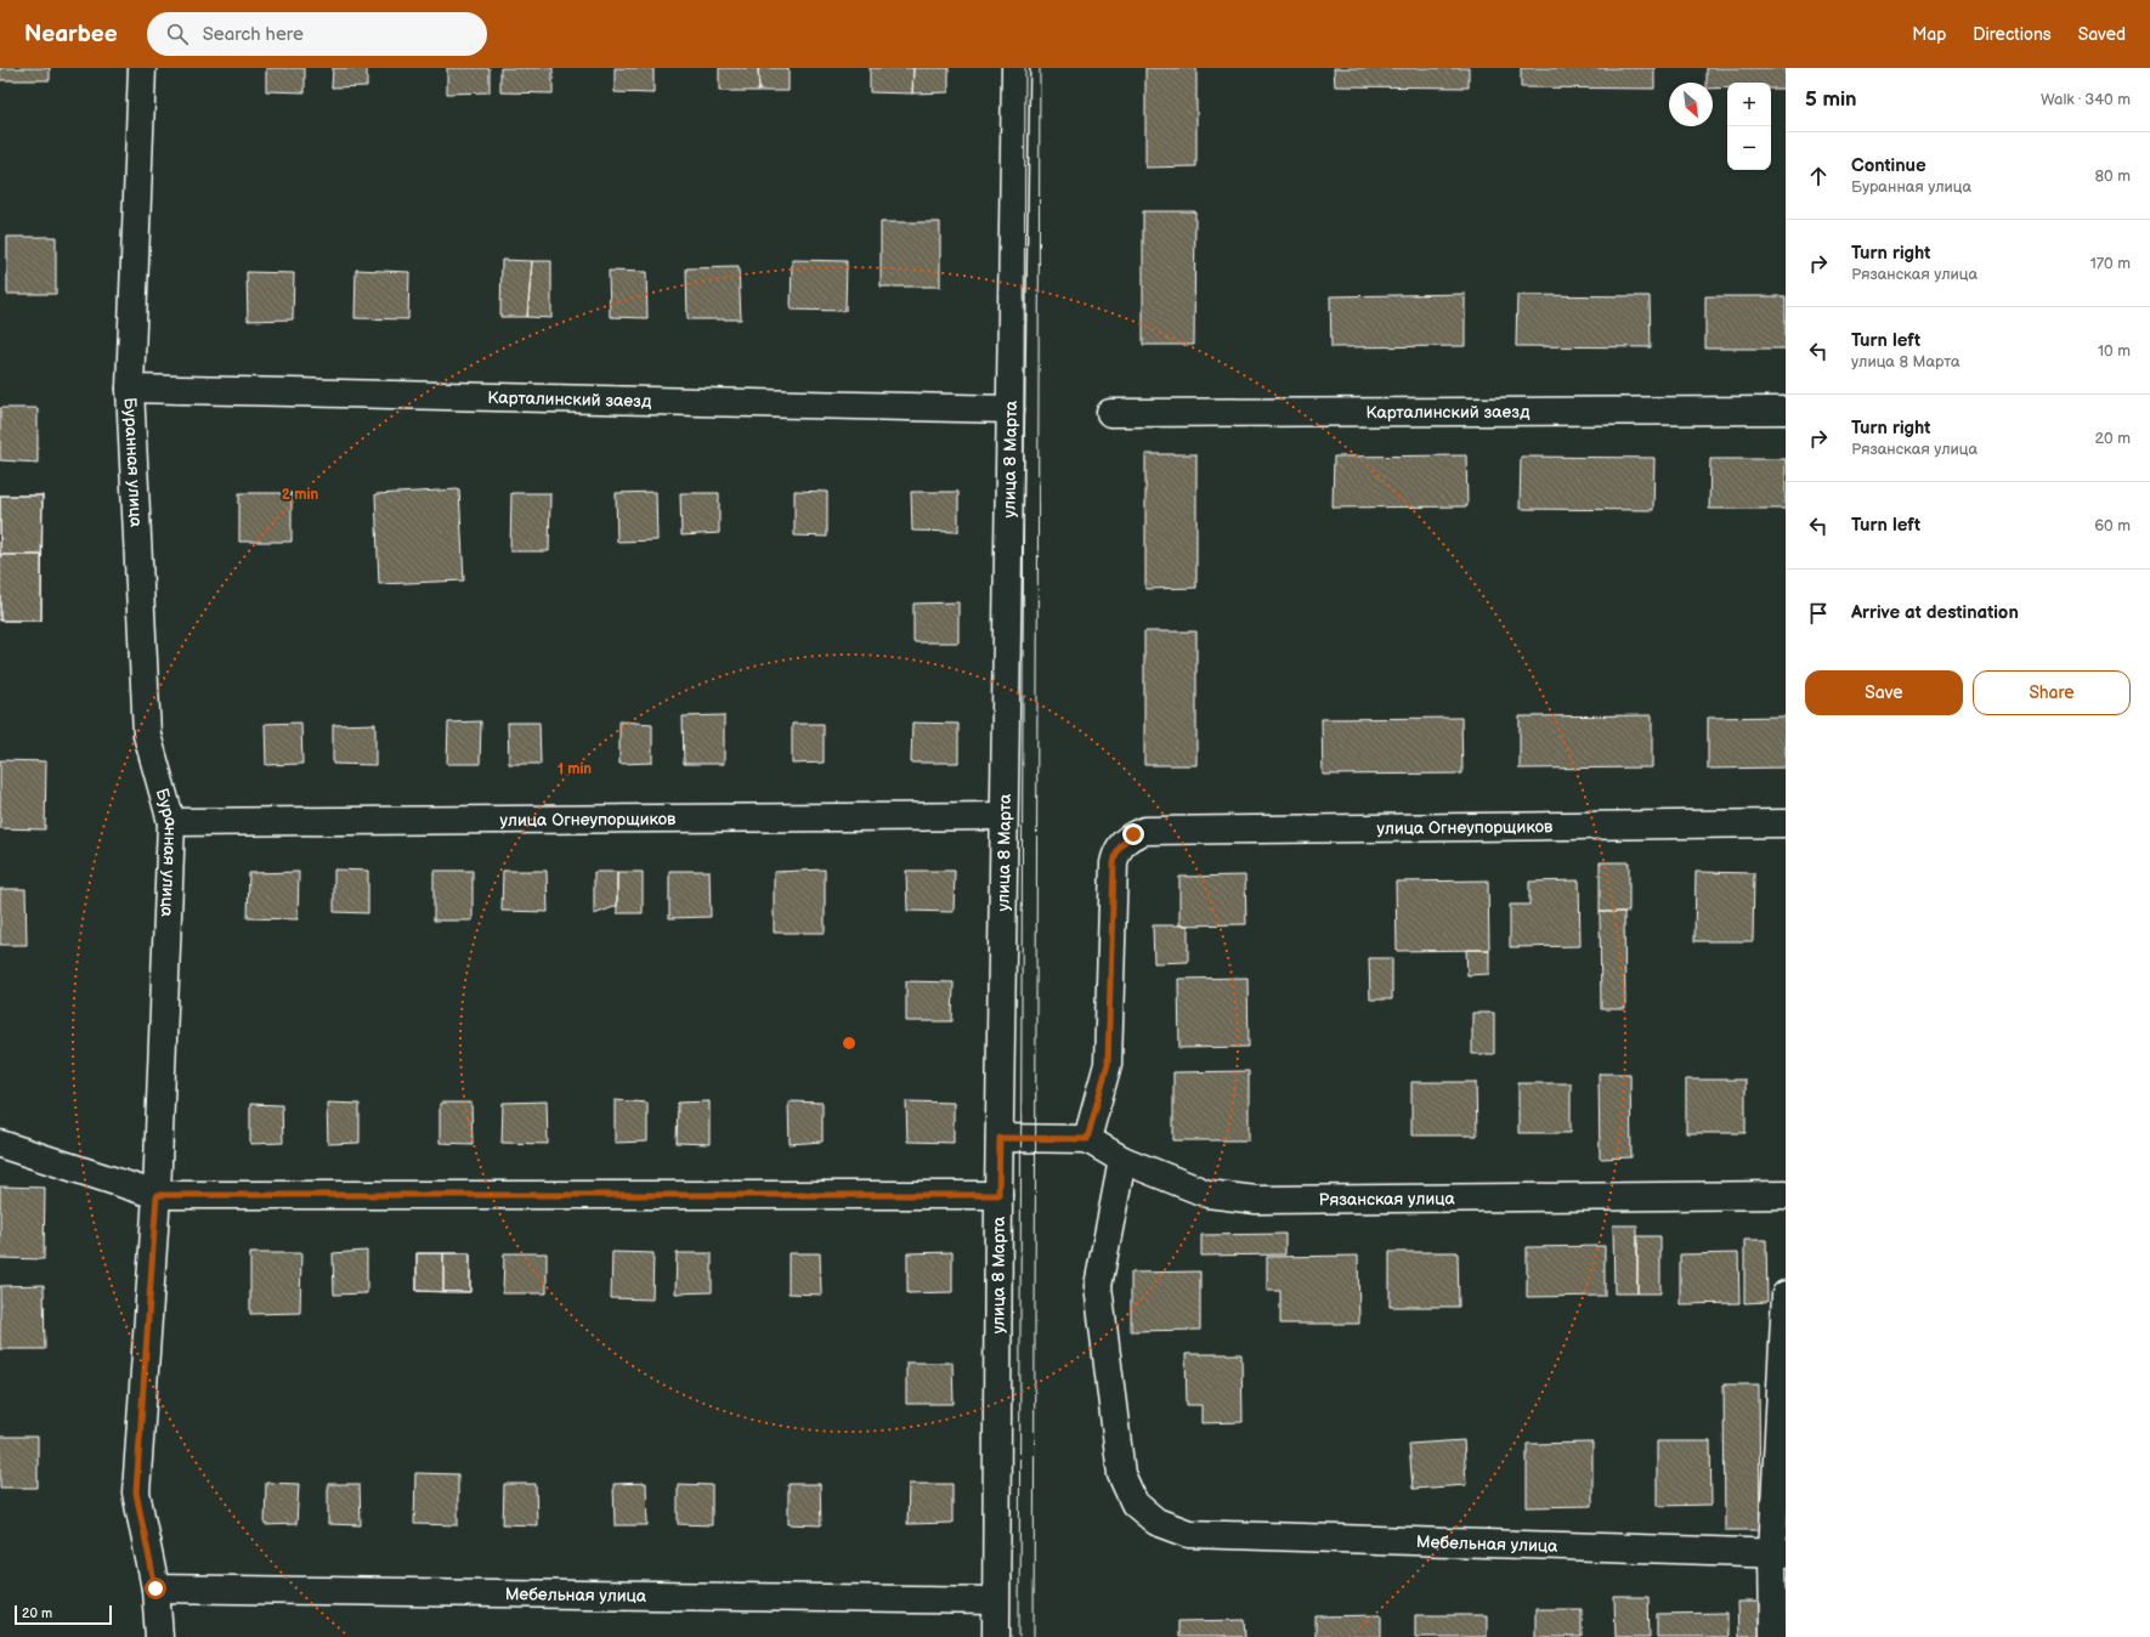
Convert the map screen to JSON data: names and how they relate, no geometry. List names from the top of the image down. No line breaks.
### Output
{"streets":{"street":["Карталинский заезд","улица 8 Марта","Буранная улица","улица Огнеупорщиков","Рязанская улица","Мебельная улица"]},"crossings":[["Карталинский заезд","улица 8 Марта"],["Карталинский заезд","Буранная улица"],["улица 8 Марта","улица Огнеупорщиков"],["улица 8 Марта","Рязанская улица"],["улица 8 Марта","Мебельная улица"],["Буранная улица","улица Огнеупорщиков"],["Буранная улица","Мебельная улица"],["улица Огнеупорщиков","Рязанская улица"],["Рязанская улица","Мебельная улица"]],"scale_bar":"20 m","north":"bottom right","page":{"header":"Nearbee","search":"Search here","nav":["Map","Directions","Saved"],"heading":["5 min","Walk · 340 m"],"map_buttons":["+","−"],"list":[["Continue","Буранная улица","80 m"],["Turn right","Рязанская улица","170 m"],["Turn left","улица 8 Марта","10 m"],["Turn right","Рязанская улица","20 m"],["Turn left","60 m"],"Arrive at destination"],"buttons":["Save","Share"],"scale":"20 m"},"rings":["2 min","1 min"]}
